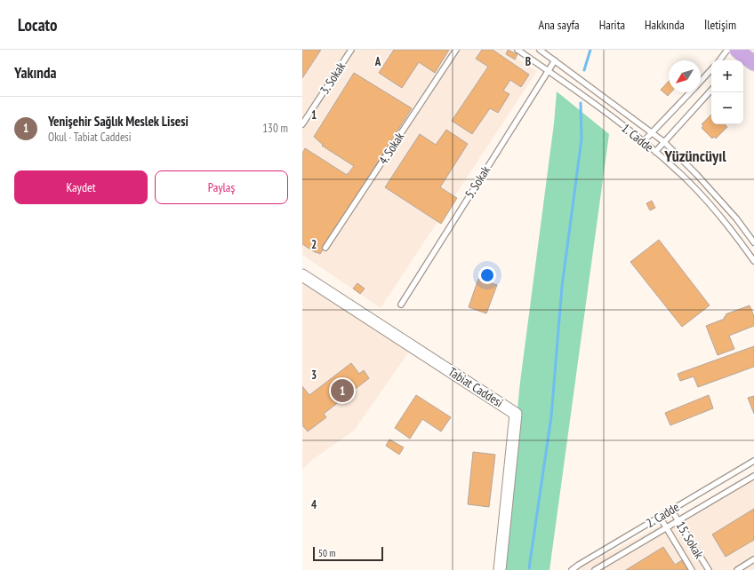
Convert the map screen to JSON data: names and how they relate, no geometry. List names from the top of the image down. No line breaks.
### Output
{"streets":{"street":["Tabiat Caddesi"],"lane":["3. Sokak","1. Cadde","4. Sokak","5. Sokak","2. Cadde","15. Sokak"]},"crossings":[["1. Cadde","5. Sokak"],["2. Cadde","15. Sokak"]],"districts":["Yüzüncüyıl"],"scale_bar":"50 m","north":"bottom left","page":{"header":"Locato","nav":["Ana sayfa","Harita","Hakkında","İletişim"],"heading":"Yakında","map_buttons":["+","−"],"list":[{"mark":"1","name":"Yenişehir Sağlık Meslek Lisesi","note":"Okul · Tabiat Caddesi","value":"130 m"}],"buttons":["Kaydet","Paylaş"],"pins":"1","scale":"50 m"},"grid":{"columns":["A","B"],"rows":["1","2","3","4"]}}
